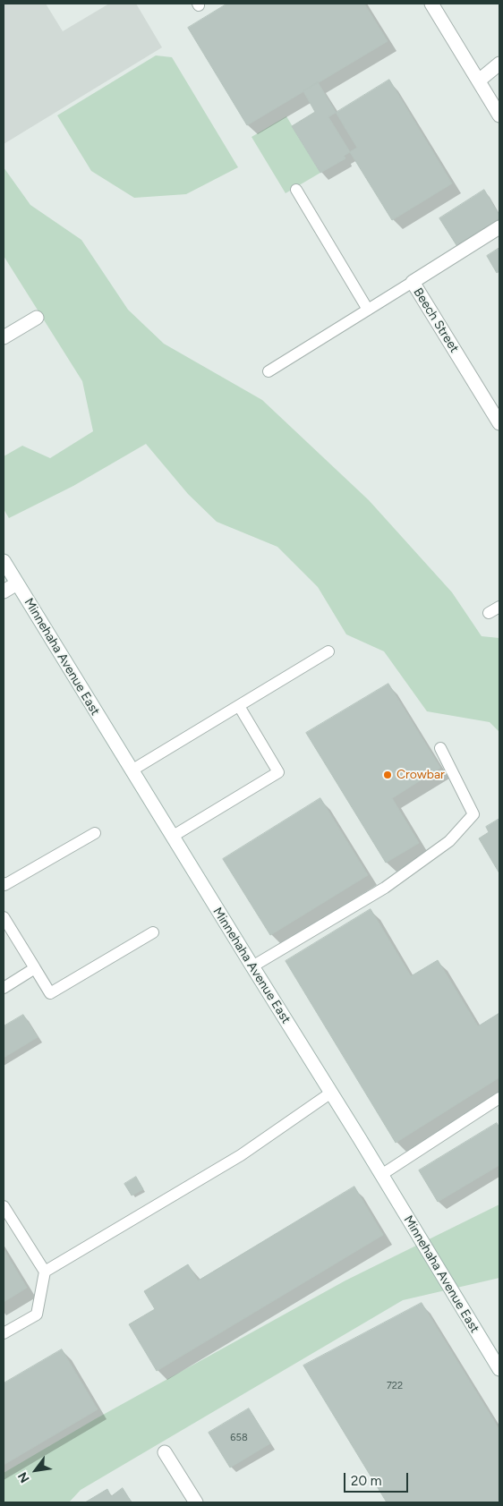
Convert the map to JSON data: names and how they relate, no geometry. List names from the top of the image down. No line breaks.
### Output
{"streets":{"street":["Beech Street","Minnehaha Avenue East"]},"places":["Crowbar"],"house_numbers":["722","658"],"scale_bar":"20 m","north":"bottom left"}
